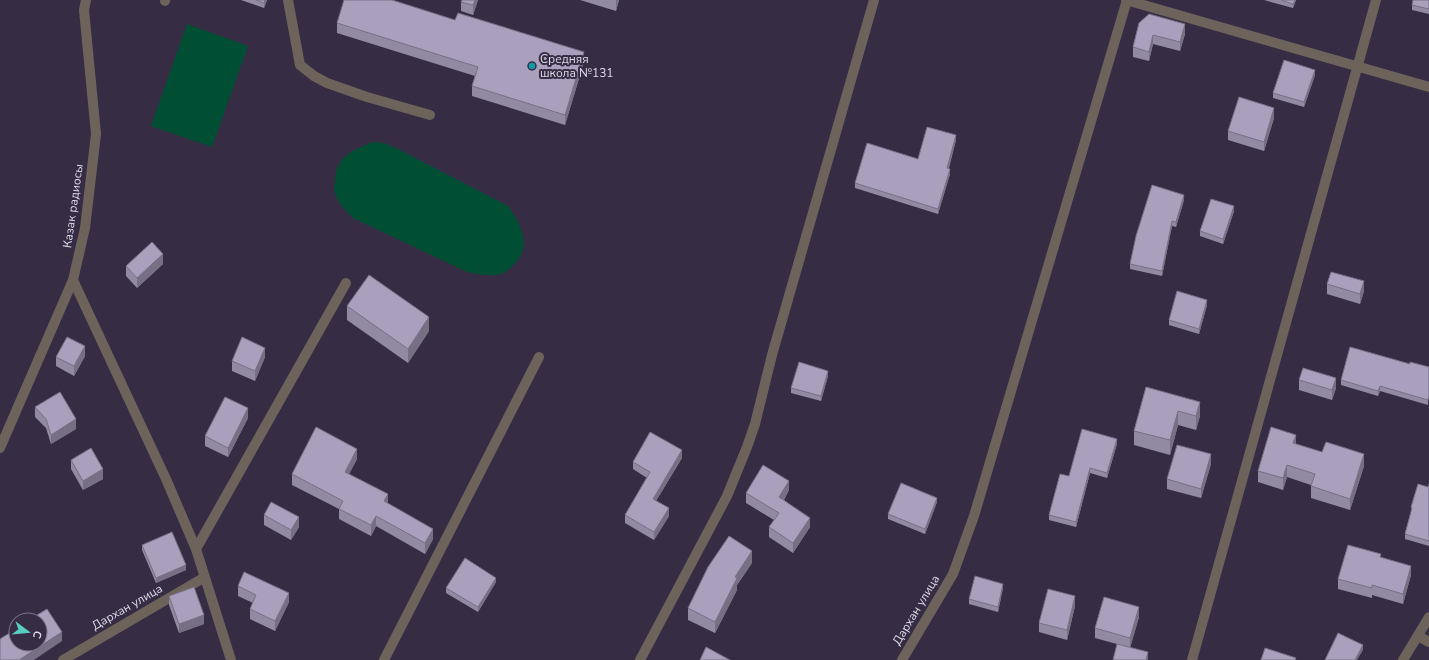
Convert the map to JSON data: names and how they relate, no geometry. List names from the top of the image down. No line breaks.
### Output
{"streets":{"street":["Казак радиосы","Дархан улица"]},"places":["Средняя школа №131"],"north":"right"}
